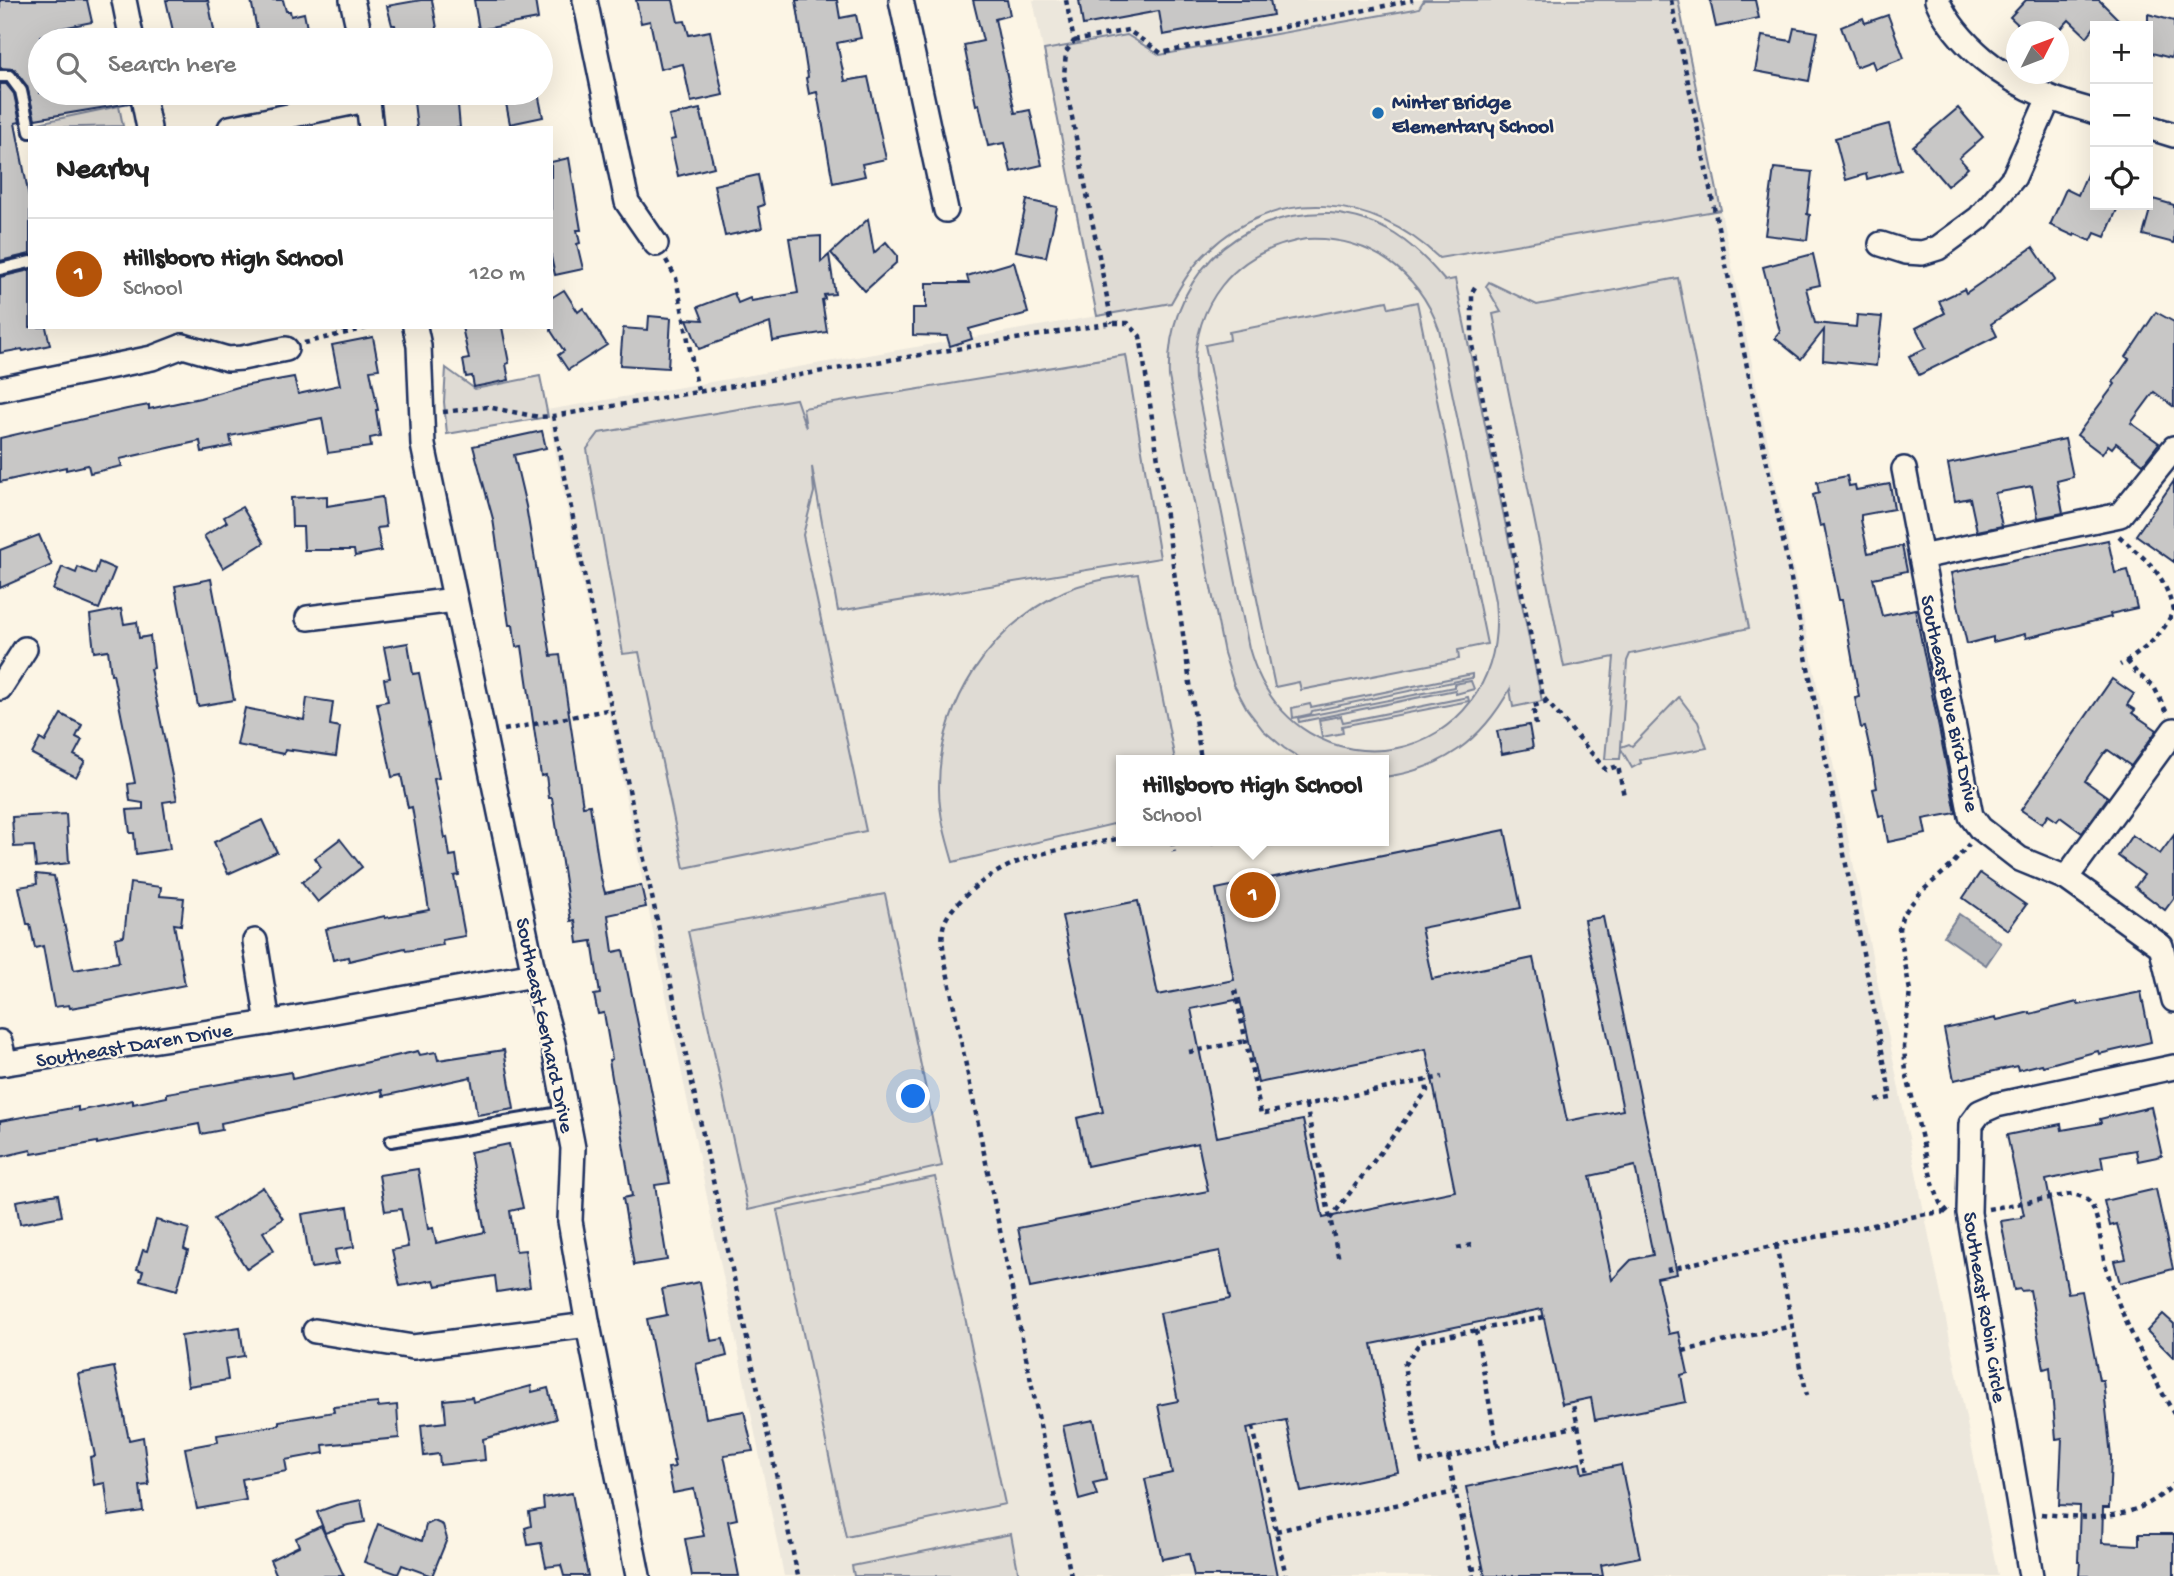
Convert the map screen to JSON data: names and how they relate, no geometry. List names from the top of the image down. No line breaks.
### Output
{"streets":{"street":["Southeast Blue Bird Drive","Southeast Gerhard Drive","Southeast Daren Drive","Southeast Robin Circle"]},"crossings":[["Southeast Gerhard Drive","Southeast Daren Drive"]],"places":["Minter Bridge Elementary School"],"north":"top right","page":{"map_buttons":["+","−"],"search":"Search here","heading":"Nearby","list":[{"mark":"1","name":"Hillsboro High School","note":"School","value":"120 m"}],"popup":["Hillsboro High School","School"],"pins":"1"}}
